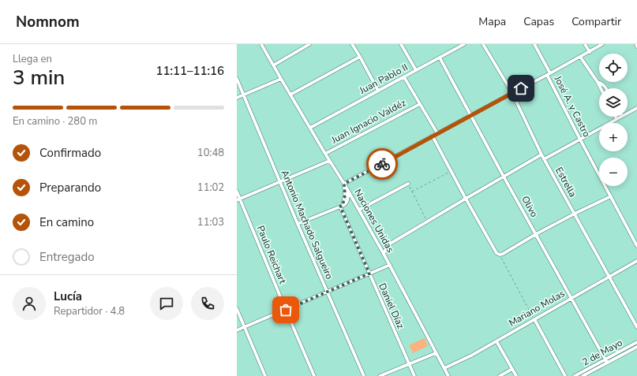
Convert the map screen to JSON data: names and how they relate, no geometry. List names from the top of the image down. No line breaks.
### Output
{"streets":{"street":["Juan Pablo II","José A. y Castro","Juan Ignacio Valdéz","Estrella","Olivo","Naciones Unidas","Antonio Machado Salgueiro","Paulo Reichart","Daniel Díaz","Mariano Molas","2 de Mayo"]},"crossings":[["Juan Pablo II","Olivo"],["Juan Pablo II","Naciones Unidas"],["Juan Ignacio Valdéz","Naciones Unidas"],["Estrella","Mariano Molas"],["Olivo","Mariano Molas"],["Olivo","2 de Mayo"],["Naciones Unidas","Mariano Molas"]],"page":{"header":"Nomnom","nav":["Mapa","Capas","Compartir"],"heading":["3 min","Llega en","11:11–11:16"],"panel":["Lucía","Repartidor · 4.8"],"map_buttons":["+","−"],"bar":"En camino · 280 m","list":[["Confirmado","10:48"],["Preparando","11:02"],["En camino","11:03"],"Entregado"]}}
